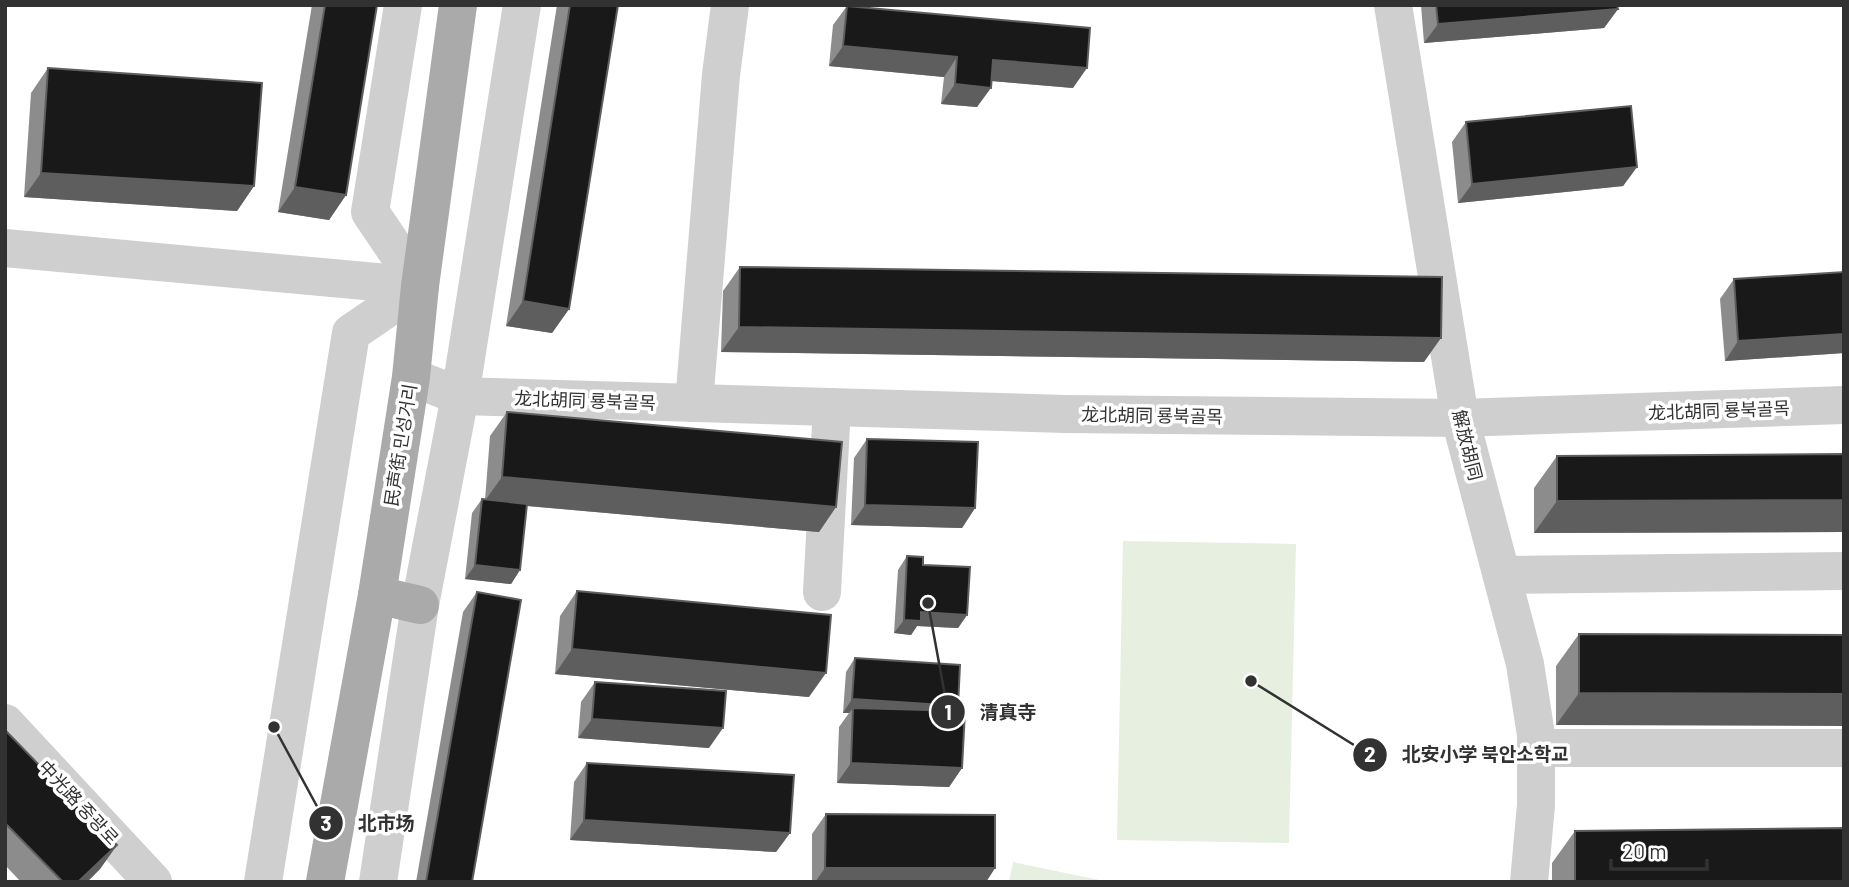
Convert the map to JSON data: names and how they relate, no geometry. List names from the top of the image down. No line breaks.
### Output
{"streets":{"main road":["民声街 민성거리"],"street":["龙北胡同 룡북골목","解放胡同","中光路 중광로"]},"crossings":[["龙北胡同 룡북골목","民声街 민성거리"],["龙北胡同 룡북골목","解放胡同"]],"places":["清真寺","北安小学 북안소학교","北市场"],"scale_bar":"20 m"}
